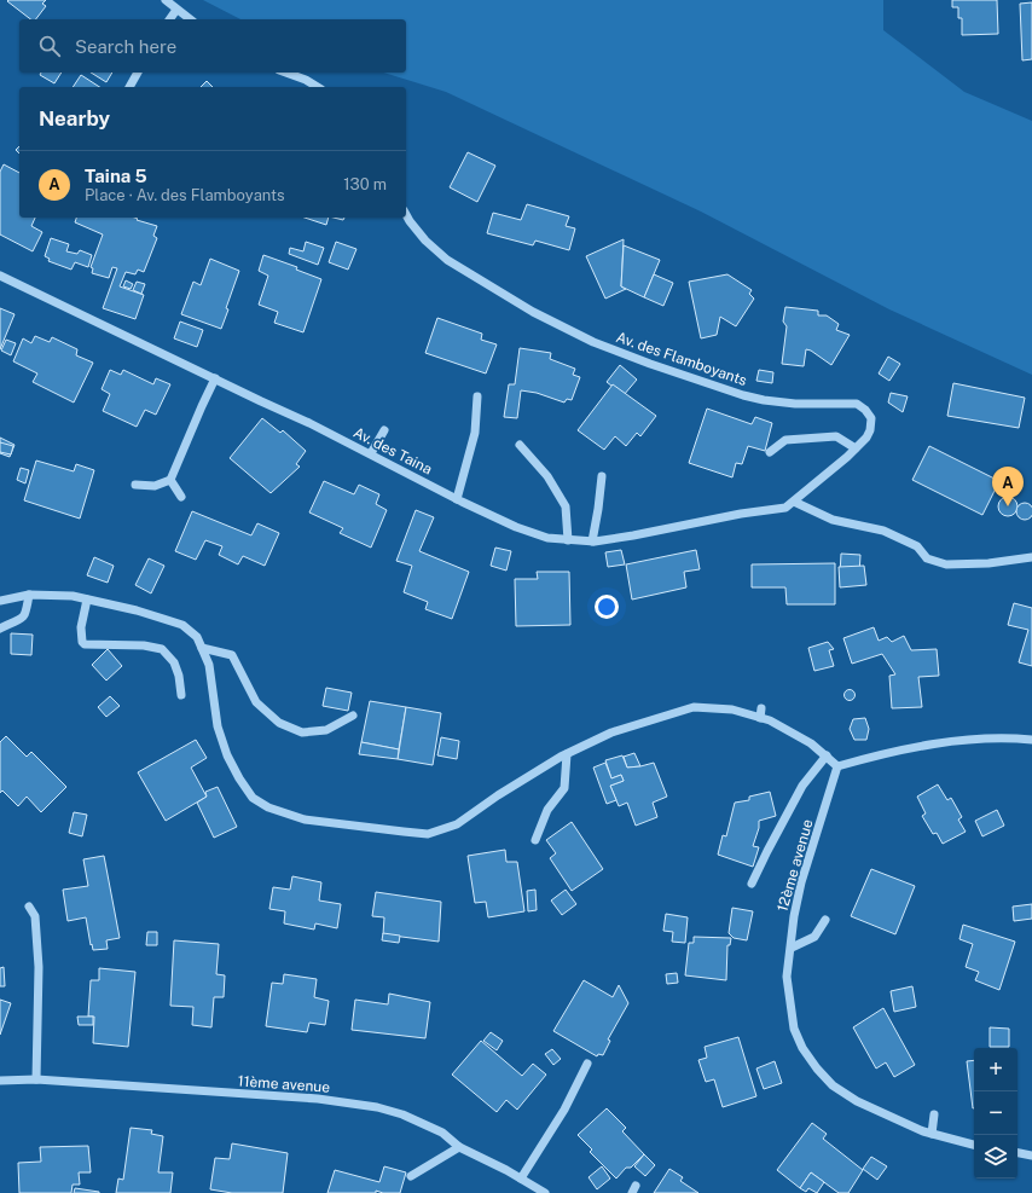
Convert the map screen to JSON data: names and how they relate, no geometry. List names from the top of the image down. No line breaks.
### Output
{"streets":{"street":["Av. des Flamboyants","Av. des Taina","12ème avenue","11ème avenue"]},"crossings":[["Av. des Flamboyants","Av. des Taina"]],"page":{"search":"Search here","heading":"Nearby","list":[{"mark":"A","name":"Taina 5","note":"Place · Av. des Flamboyants","value":"130 m"}],"pins":"A","map_buttons":["+","−"]}}
